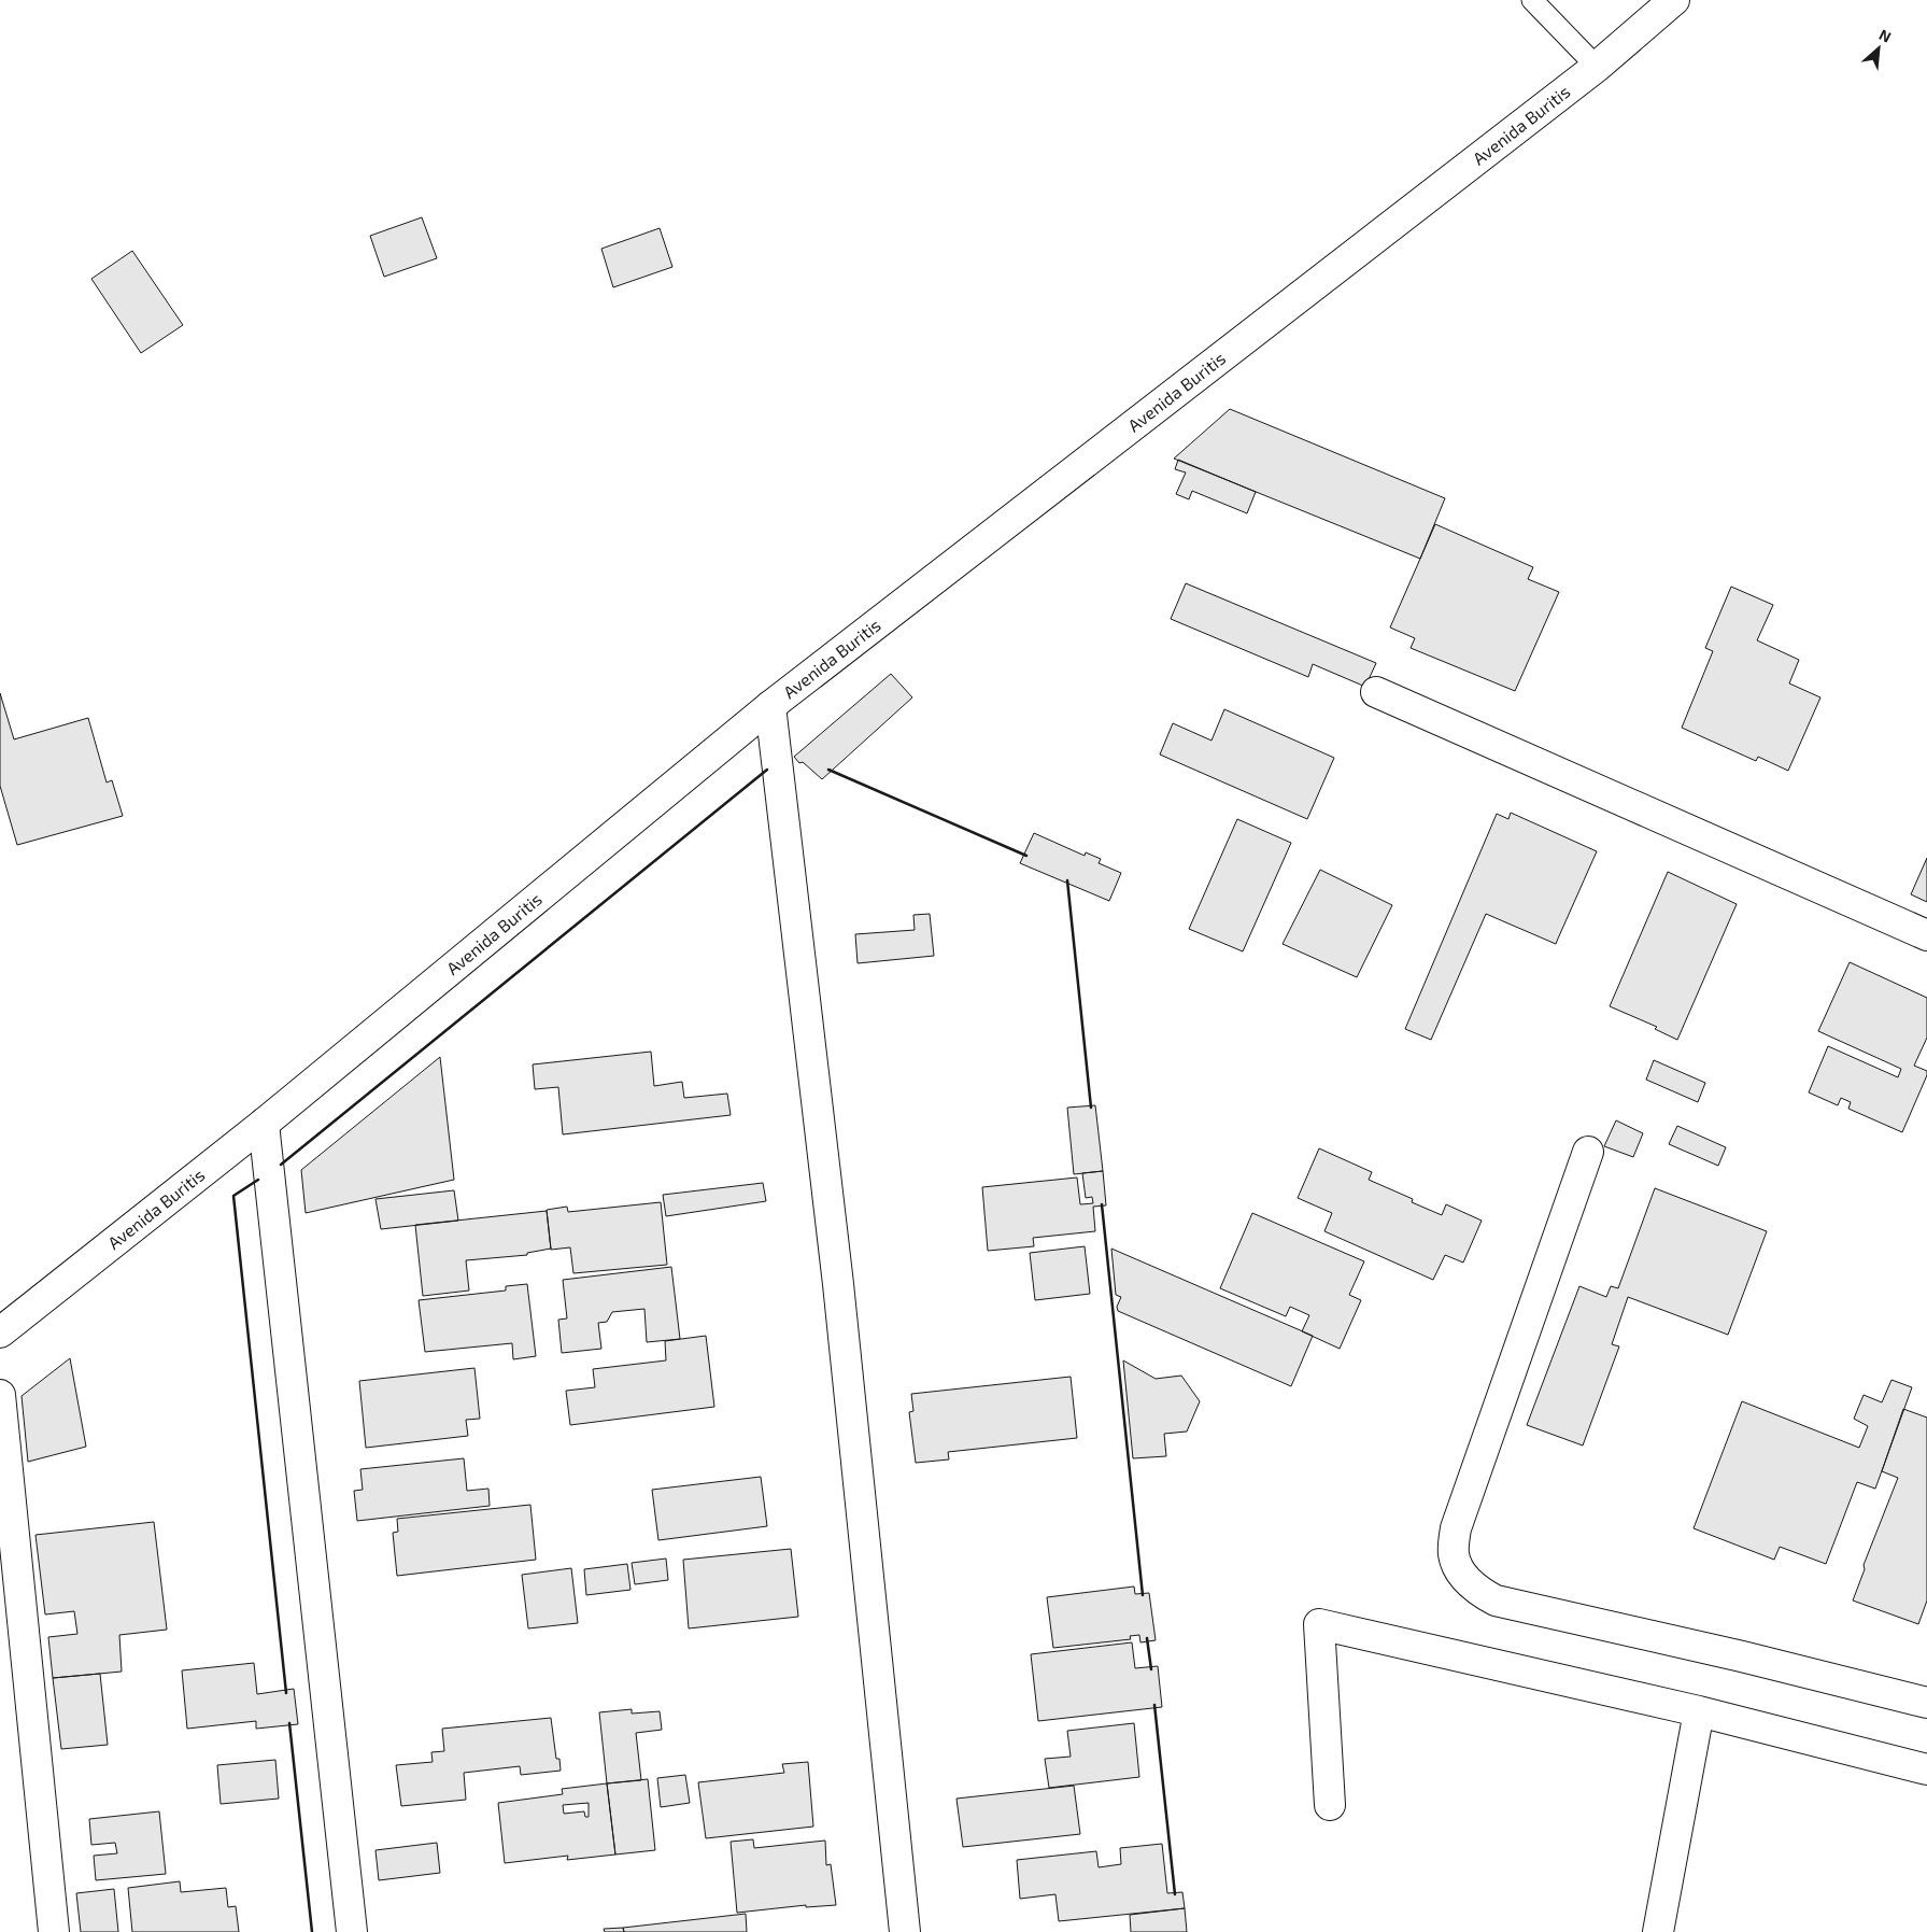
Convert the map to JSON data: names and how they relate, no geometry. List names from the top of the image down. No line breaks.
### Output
{"streets":{"street":["Avenida Buritis"]},"north":"top right"}
